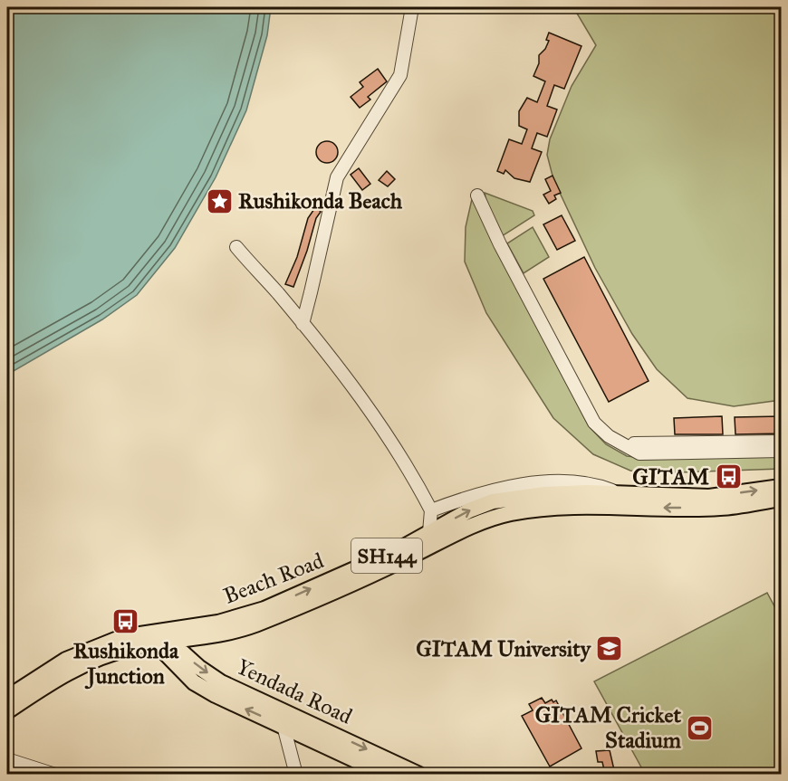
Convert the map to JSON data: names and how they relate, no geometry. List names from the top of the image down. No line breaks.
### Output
{"streets":{"main road":["SH144","Beach Road","Yendada Road"]},"crossings":[["SH144","Beach Road"],["SH144","Yendada Road"],["Beach Road","Yendada Road"]],"places":{"place":["Rushikonda Beach"],"bus stop":["GITAM","Rushikonda Junction"],"school or university":["GITAM University"],"sports":["GITAM Cricket Stadium"]}}
